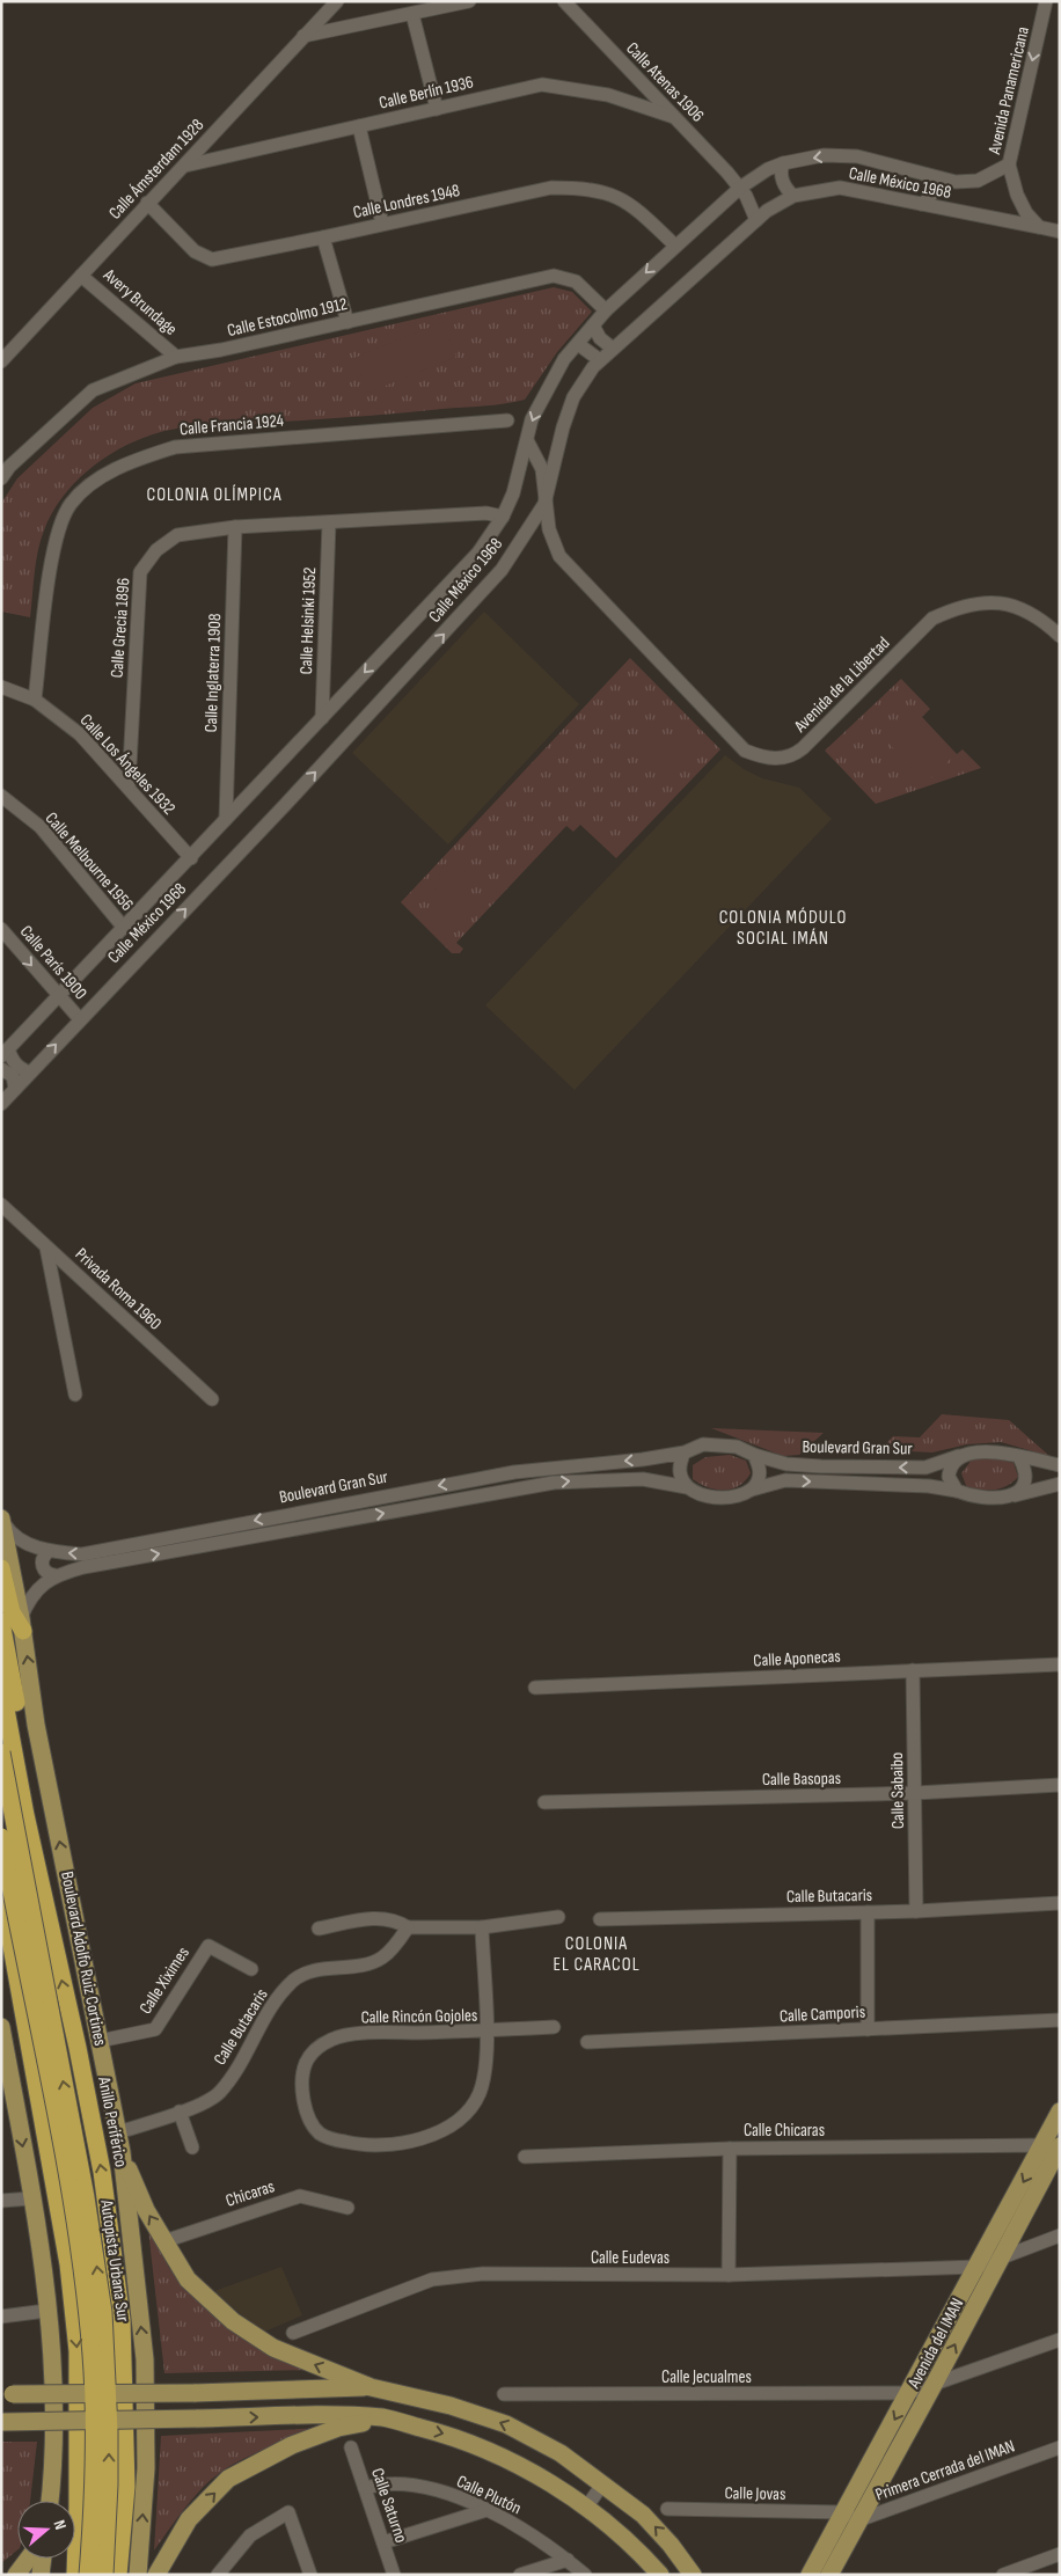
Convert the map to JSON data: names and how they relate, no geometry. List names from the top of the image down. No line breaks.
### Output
{"streets":{"highway":["Anillo Periférico","Autopista Urbana Sur"],"main road":["Boulevard Adolfo Ruiz Cortines","Avenida del IMAN"],"street":["Calle Atenas 1906","Avenida Panamericana","Calle Berlín 1936","Calle Ámsterdam 1928","Calle México 1968","Calle Londres 1948","Avery Brundage","Calle Estocolmo 1912","Calle Francia 1924","Calle Helsinki 1952","Calle Grecia 1896","Calle Inglaterra 1908","Avenida de la Libertad","Calle Los Ángeles 1932","Calle Melbourne 1956","Calle París 1900","Privada Roma 1960","Boulevard Gran Sur","Calle Aponecas","Calle Basopas","Calle Sabaibo","Calle Butacaris","Calle Xiximes","Calle Camporis","Calle Rincón Gojoles","Calle Chicaras","Chicaras","Calle Eudevas","Calle Jecualmes","Primera Cerrada del IMAN","Calle Jovas","Calle Plutón","Calle Saturno"]},"crossings":[["Calle Atenas 1906","Calle Berlín 1936"],["Calle Atenas 1906","Calle México 1968"],["Avenida Panamericana","Calle México 1968"],["Calle Berlín 1936","Calle Ámsterdam 1928"],["Calle Ámsterdam 1928","Calle Londres 1948"],["Calle Ámsterdam 1928","Avery Brundage"],["Calle México 1968","Calle Londres 1948"],["Calle México 1968","Calle Estocolmo 1912"],["Calle México 1968","Calle Helsinki 1952"],["Calle México 1968","Calle Grecia 1896"],["Calle México 1968","Calle Inglaterra 1908"],["Calle México 1968","Avenida de la Libertad"],["Calle México 1968","Calle Los Ángeles 1932"],["Calle México 1968","Calle Melbourne 1956"],["Calle México 1968","Calle París 1900"],["Avery Brundage","Calle Estocolmo 1912"],["Calle Francia 1924","Calle Los Ángeles 1932"],["Calle Helsinki 1952","Calle Grecia 1896"],["Calle Grecia 1896","Calle Inglaterra 1908"],["Calle Grecia 1896","Calle Los Ángeles 1932"],["Boulevard Gran Sur","Boulevard Adolfo Ruiz Cortines"],["Calle Aponecas","Calle Sabaibo"],["Calle Basopas","Calle Sabaibo"],["Calle Sabaibo","Calle Butacaris"],["Calle Butacaris","Boulevard Adolfo Ruiz Cortines"],["Boulevard Adolfo Ruiz Cortines","Calle Xiximes"],["Calle Chicaras","Avenida del IMAN"],["Calle Eudevas","Avenida del IMAN"],["Avenida del IMAN","Calle Jecualmes"],["Avenida del IMAN","Primera Cerrada del IMAN"],["Avenida del IMAN","Calle Jovas"],["Primera Cerrada del IMAN","Calle Jovas"],["Calle Plutón","Calle Saturno"]],"one_way":["Avenida Panamericana","Calle París 1900"],"districts":["COLONIA OLÍMPICA","COLONIA MÓDULO SOCIAL IMÁN","COLONIA EL CARACOL"],"north":"right"}
